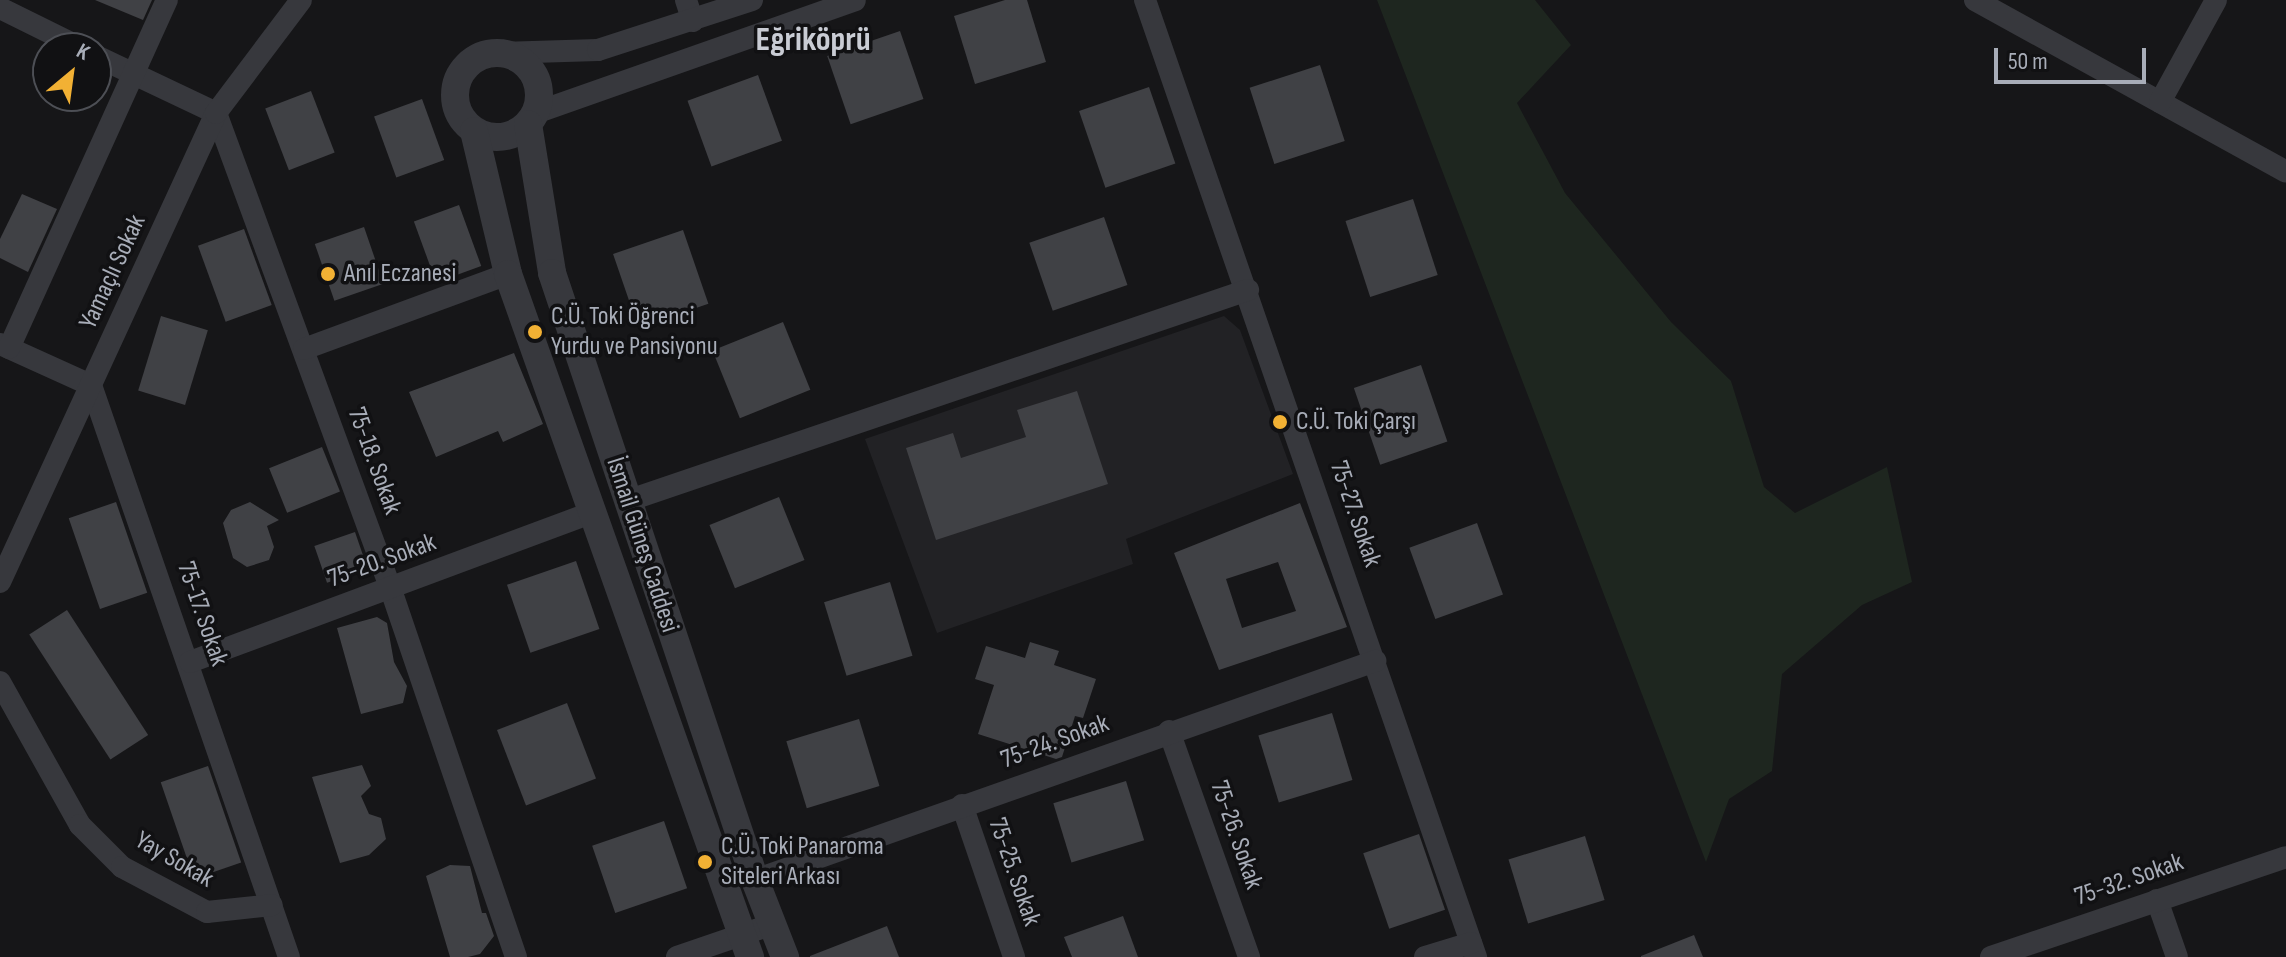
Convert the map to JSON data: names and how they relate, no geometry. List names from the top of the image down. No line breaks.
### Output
{"streets":{"street":["Yamaçlı Sokak","75-18. Sokak","75-27. Sokak","İsmail Güneş Caddesi","75-20. Sokak","75-17. Sokak","75-24. Sokak","75-26. Sokak","Yay Sokak","75-25. Sokak","75-32. Sokak"]},"crossings":[["Yamaçlı Sokak","75-18. Sokak"],["Yamaçlı Sokak","75-17. Sokak"],["75-18. Sokak","75-20. Sokak"],["75-27. Sokak","75-24. Sokak"],["İsmail Güneş Caddesi","75-20. Sokak"],["İsmail Güneş Caddesi","75-24. Sokak"],["75-20. Sokak","75-17. Sokak"],["75-17. Sokak","Yay Sokak"],["75-24. Sokak","75-26. Sokak"],["75-24. Sokak","75-25. Sokak"]],"districts":["Eğriköprü"],"places":["Anıl Eczanesi","C.Ü. Toki Öğrenci Yurdu ve Pansiyonu","C.Ü. Toki Çarşı","C.Ü. Toki Panaroma Siteleri Arkası"],"scale_bar":"50 m","north":"top right"}
